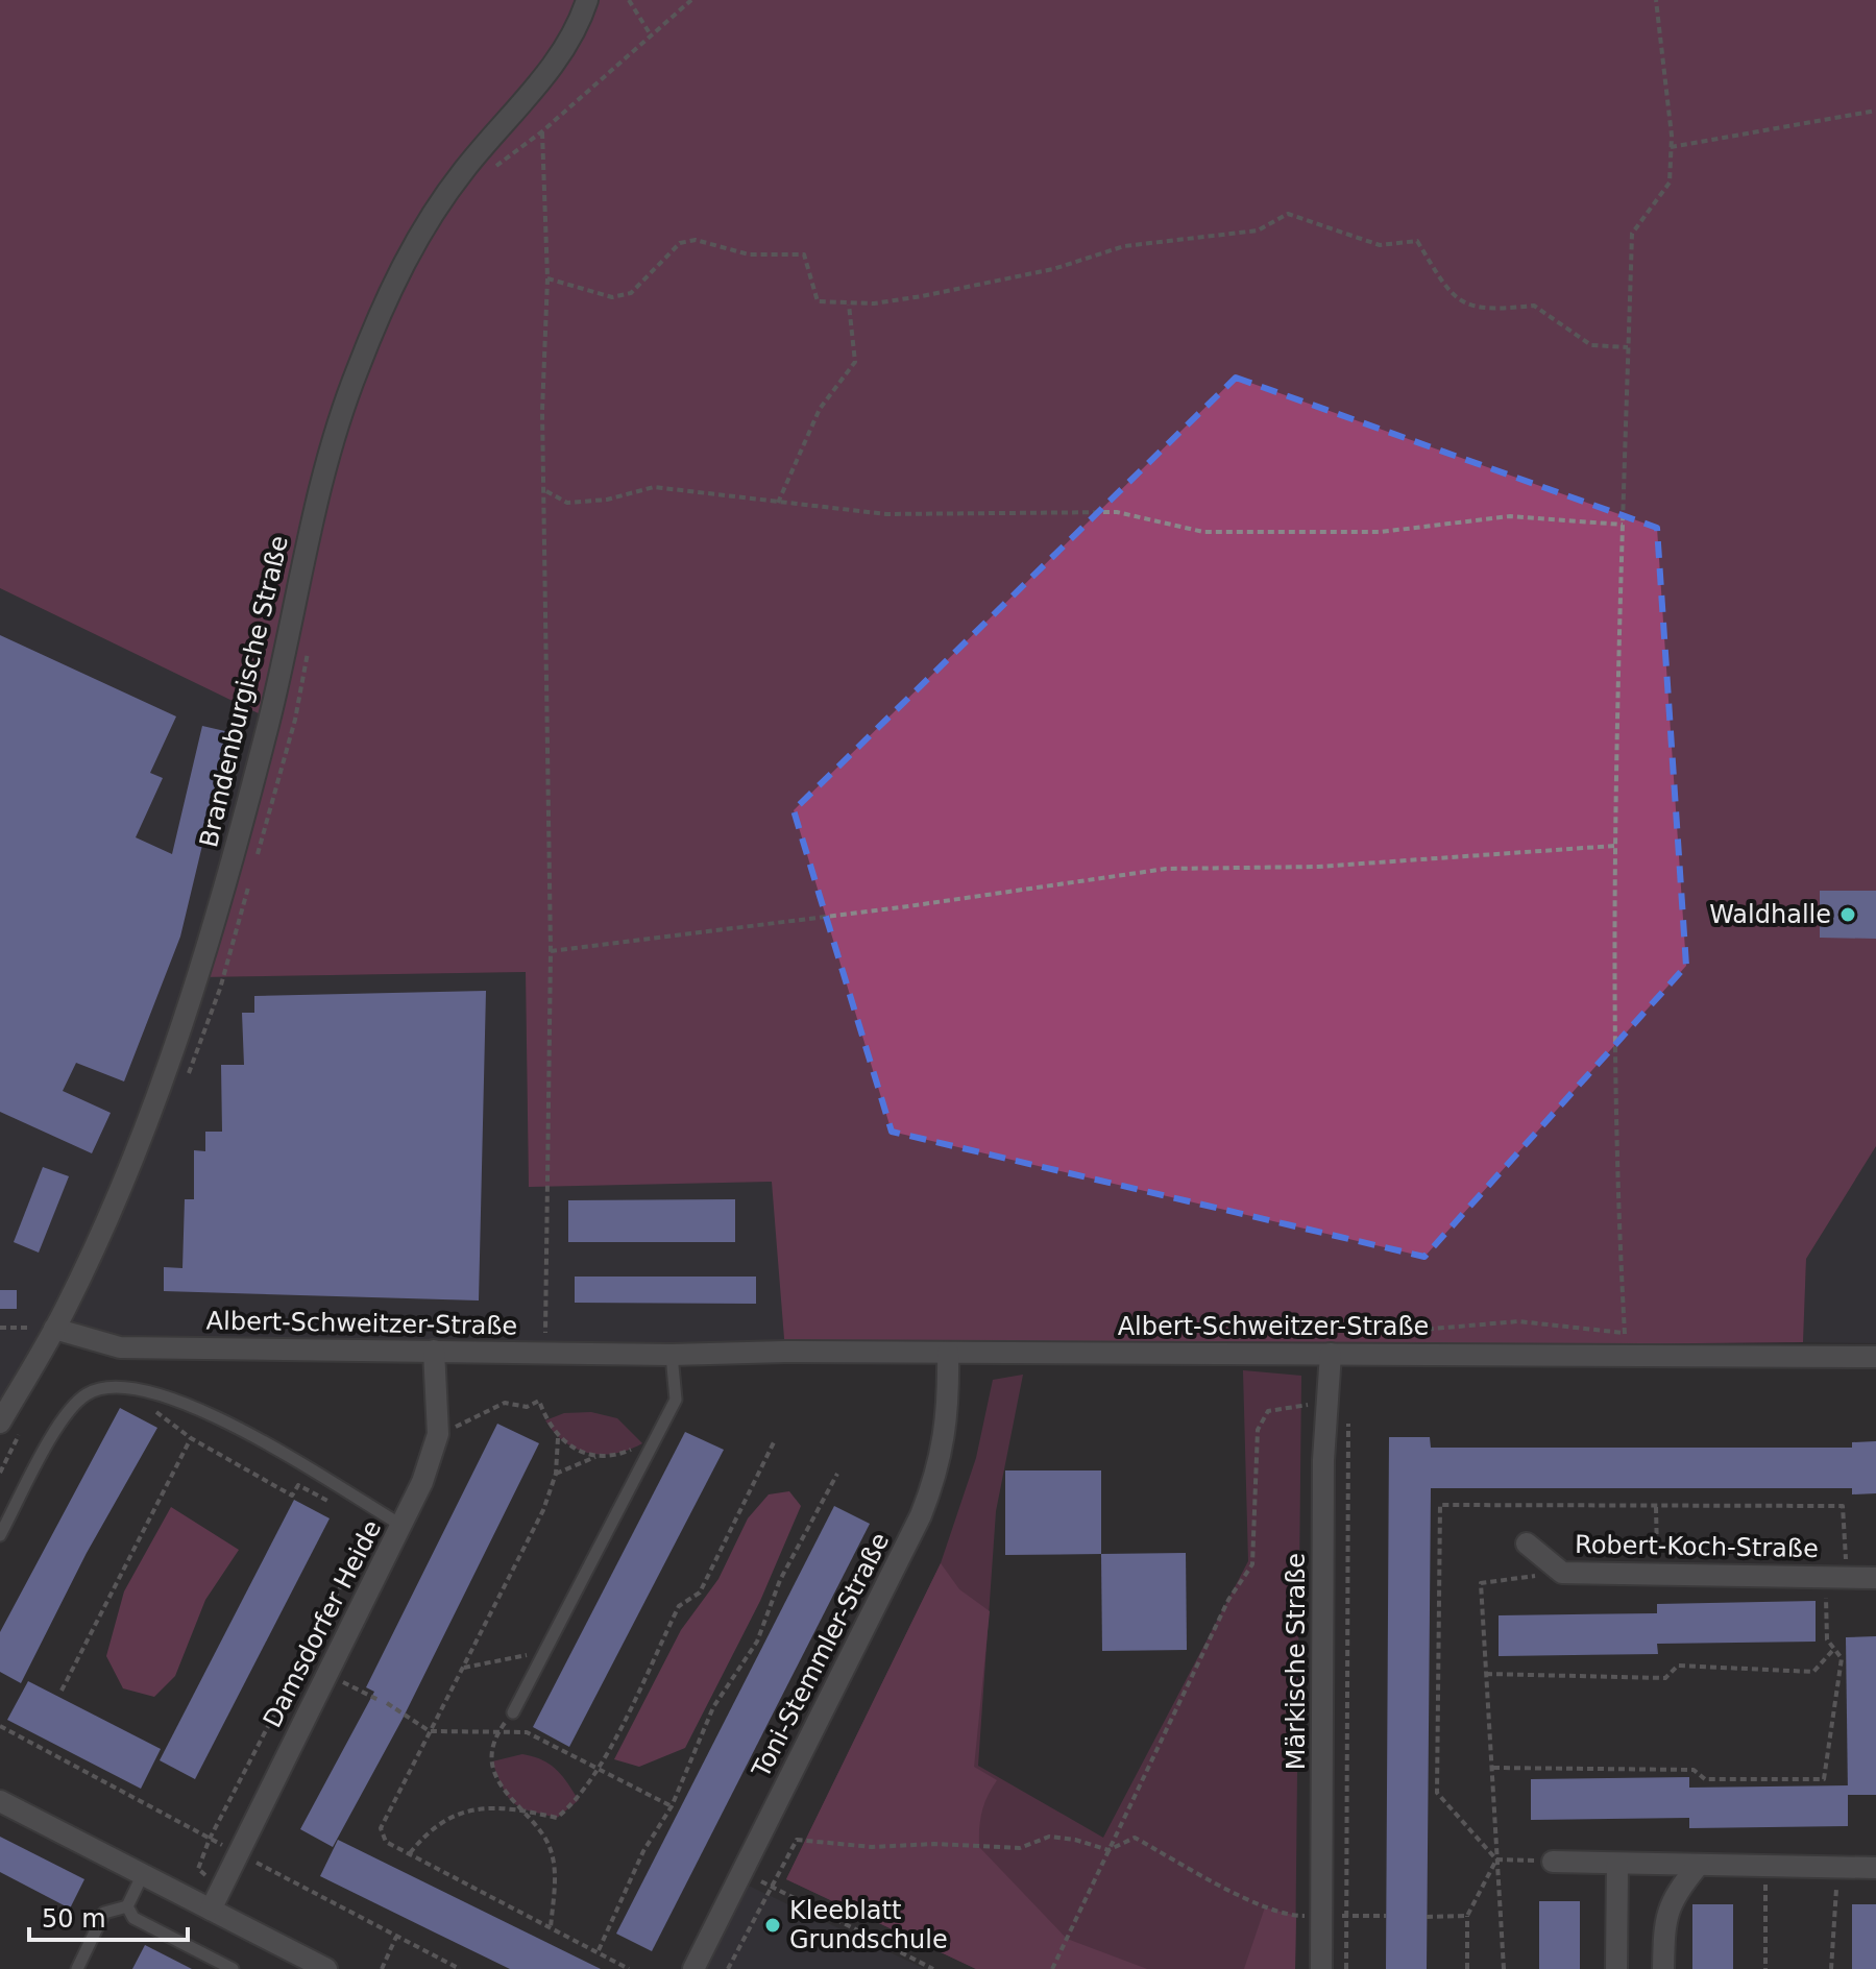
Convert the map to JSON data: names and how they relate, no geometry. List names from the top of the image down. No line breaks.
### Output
{"streets":{"street":["Brandenburgische Straße","Albert-Schweitzer-Straße","Robert-Koch-Straße","Damsdorfer Heide","Toni-Stemmler-Straße","Märkische Straße"]},"crossings":[["Brandenburgische Straße","Albert-Schweitzer-Straße"],["Albert-Schweitzer-Straße","Damsdorfer Heide"],["Albert-Schweitzer-Straße","Toni-Stemmler-Straße"],["Albert-Schweitzer-Straße","Märkische Straße"]],"places":["Waldhalle","Kleeblatt Grundschule"],"scale_bar":"50 m"}
